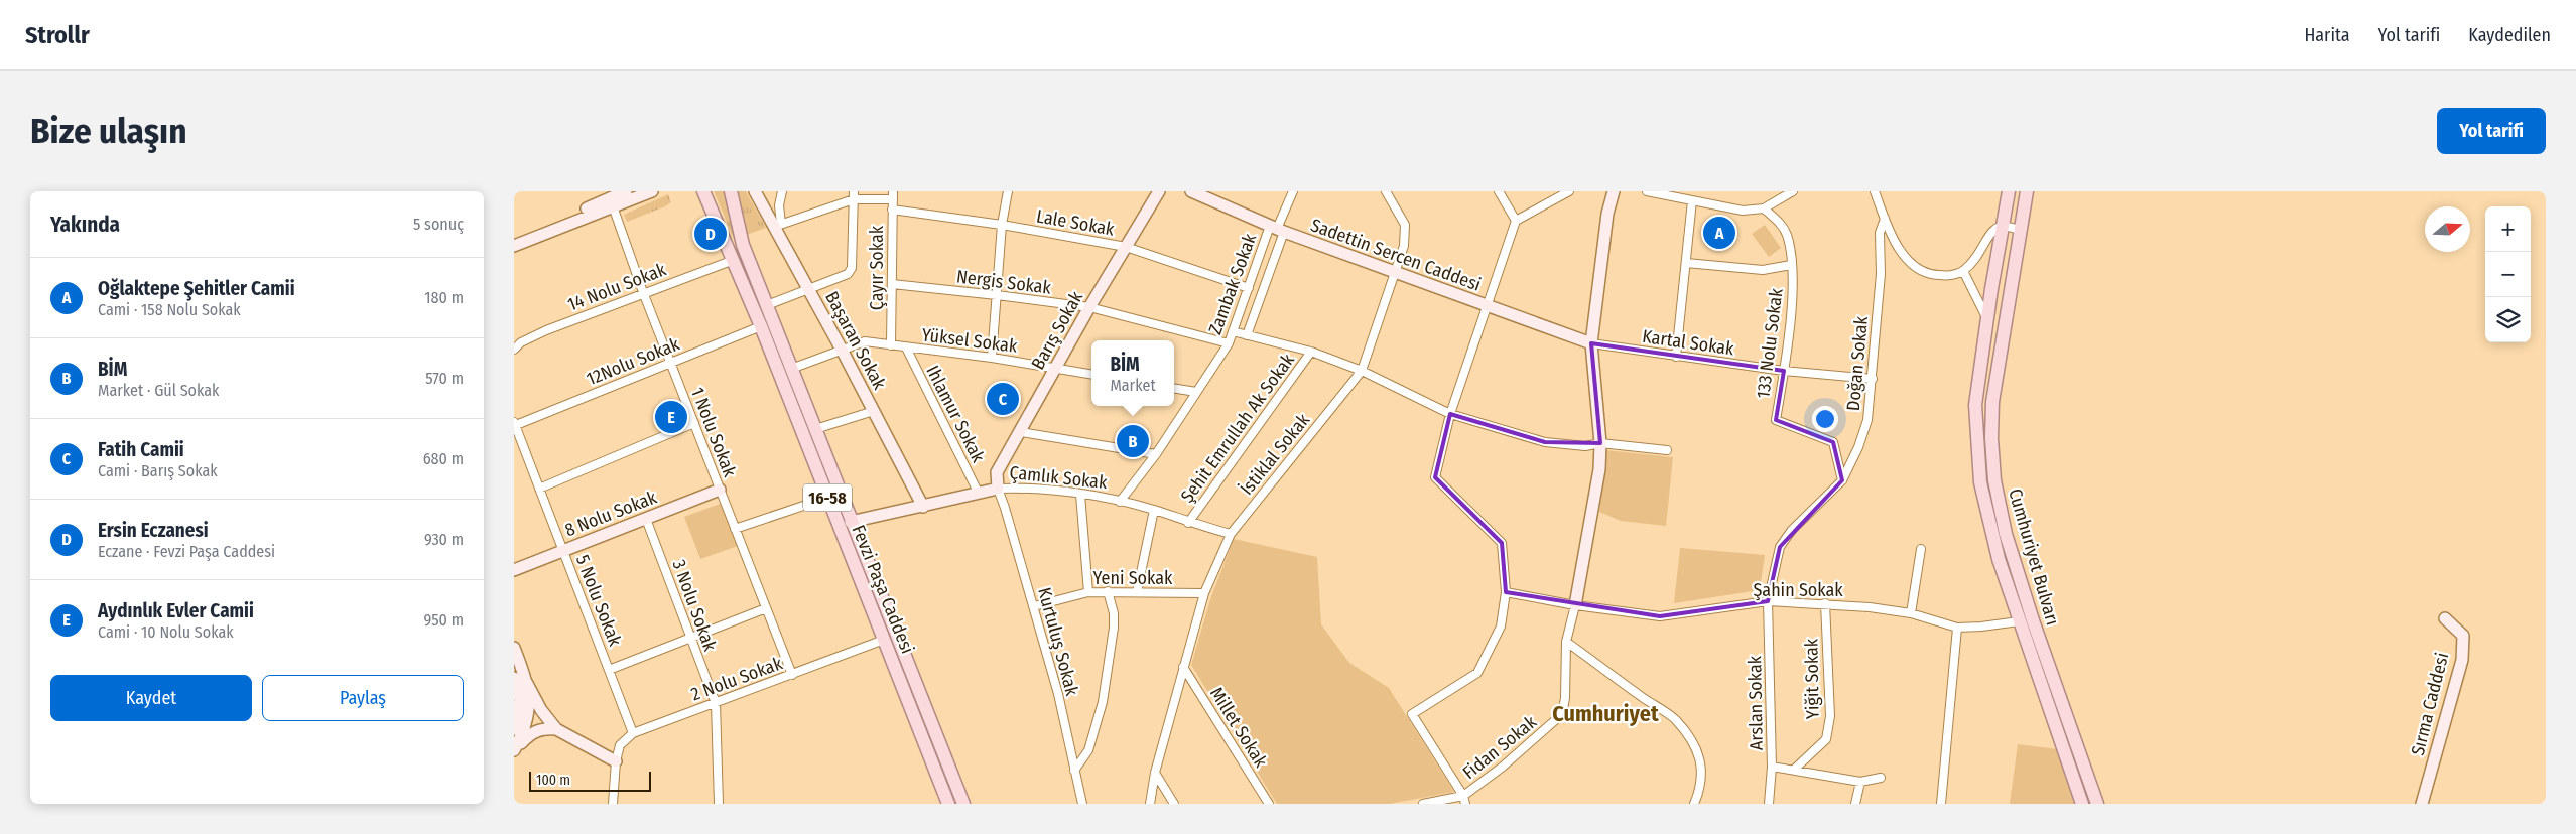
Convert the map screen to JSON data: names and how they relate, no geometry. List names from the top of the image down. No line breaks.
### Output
{"streets":{"main road":["16-58","Cumhuriyet Bulvarı","Fevzi Paşa Caddesi"],"street":["Lale Sokak","Sadettin Sercen Caddesi","Çayır Sokak","Nergis Sokak","Zambak Sokak","14 Nolu Sokak","Barış Sokak","Başaran Sokak","Yüksel Sokak","Kartal Sokak","133 Nolu Sokak","12Nolu Sokak","Doğan Sokak","Ihlamur Sokak","Şehit Emrullah Ak Sokak","1 Nolu Sokak","İstiklal Sokak","Çamlık Sokak","8 Nolu Sokak","Yeni Sokak","Şahin Sokak","5 Nolu Sokak","3 Nolu Sokak","Kurtuluş Sokak","2 Nolu Sokak","Yiğit Sokak","Arslan Sokak","Sırma Caddesi","Millet Sokak","Fidan Sokak"]},"crossings":[["Lale Sokak","Çayır Sokak"],["Lale Sokak","Zambak Sokak"],["Lale Sokak","Barış Sokak"],["Sadettin Sercen Caddesi","Zambak Sokak"],["Sadettin Sercen Caddesi","Kartal Sokak"],["Sadettin Sercen Caddesi","İstiklal Sokak"],["Çayır Sokak","Nergis Sokak"],["Çayır Sokak","Yüksel Sokak"],["Nergis Sokak","Zambak Sokak"],["Nergis Sokak","Barış Sokak"],["Zambak Sokak","Çamlık Sokak"],["14 Nolu Sokak","1 Nolu Sokak"],["14 Nolu Sokak","Fevzi Paşa Caddesi"],["Barış Sokak","Yüksel Sokak"],["Barış Sokak","Çamlık Sokak"],["Barış Sokak","Kurtuluş Sokak"],["Başaran Sokak","Yüksel Sokak"],["Başaran Sokak","Çamlık Sokak"],["Yüksel Sokak","Ihlamur Sokak"],["Yüksel Sokak","Fevzi Paşa Caddesi"],["Kartal Sokak","133 Nolu Sokak"],["Kartal Sokak","Doğan Sokak"],["133 Nolu Sokak","Doğan Sokak"],["12Nolu Sokak","1 Nolu Sokak"],["12Nolu Sokak","Fevzi Paşa Caddesi"],["12Nolu Sokak","5 Nolu Sokak"],["Doğan Sokak","Şahin Sokak"],["Doğan Sokak","Arslan Sokak"],["Ihlamur Sokak","Çamlık Sokak"],["Şehit Emrullah Ak Sokak","Çamlık Sokak"],["1 Nolu Sokak","8 Nolu Sokak"],["1 Nolu Sokak","2 Nolu Sokak"],["İstiklal Sokak","Çamlık Sokak"],["İstiklal Sokak","Yeni Sokak"],["İstiklal Sokak","Millet Sokak"],["Çamlık Sokak","Fevzi Paşa Caddesi"],["Çamlık Sokak","Kurtuluş Sokak"],["8 Nolu Sokak","5 Nolu Sokak"],["8 Nolu Sokak","3 Nolu Sokak"],["Cumhuriyet Bulvarı","Şahin Sokak"],["Yeni Sokak","Kurtuluş Sokak"],["Fevzi Paşa Caddesi","2 Nolu Sokak"],["Şahin Sokak","Yiğit Sokak"],["Şahin Sokak","Arslan Sokak"],["Şahin Sokak","Fidan Sokak"],["5 Nolu Sokak","2 Nolu Sokak"],["3 Nolu Sokak","2 Nolu Sokak"]],"districts":["Cumhuriyet"],"scale_bar":"100 m","north":"right","page":{"header":"Strollr","nav":["Harita","Yol tarifi","Kaydedilen"],"buttons":["Yol tarifi",["Kaydet","Paylaş"]],"title":"Bize ulaşın","heading":["Yakında","5 sonuç"],"map_buttons":["+","−"],"pins":["A","D","C","E","B"],"list":[{"mark":"A","name":"Oğlaktepe Şehitler Camii","note":"Cami · 158 Nolu Sokak","value":"180 m"},{"mark":"B","name":"BİM","note":"Market · Gül Sokak","value":"570 m"},{"mark":"C","name":"Fatih Camii","note":"Cami · Barış Sokak","value":"680 m"},{"mark":"D","name":"Ersin Eczanesi","note":"Eczane · Fevzi Paşa Caddesi","value":"930 m"},{"mark":"E","name":"Aydınlık Evler Camii","note":"Cami · 10 Nolu Sokak","value":"950 m"}],"popup":["BİM","Market"],"scale":"100 m"}}
